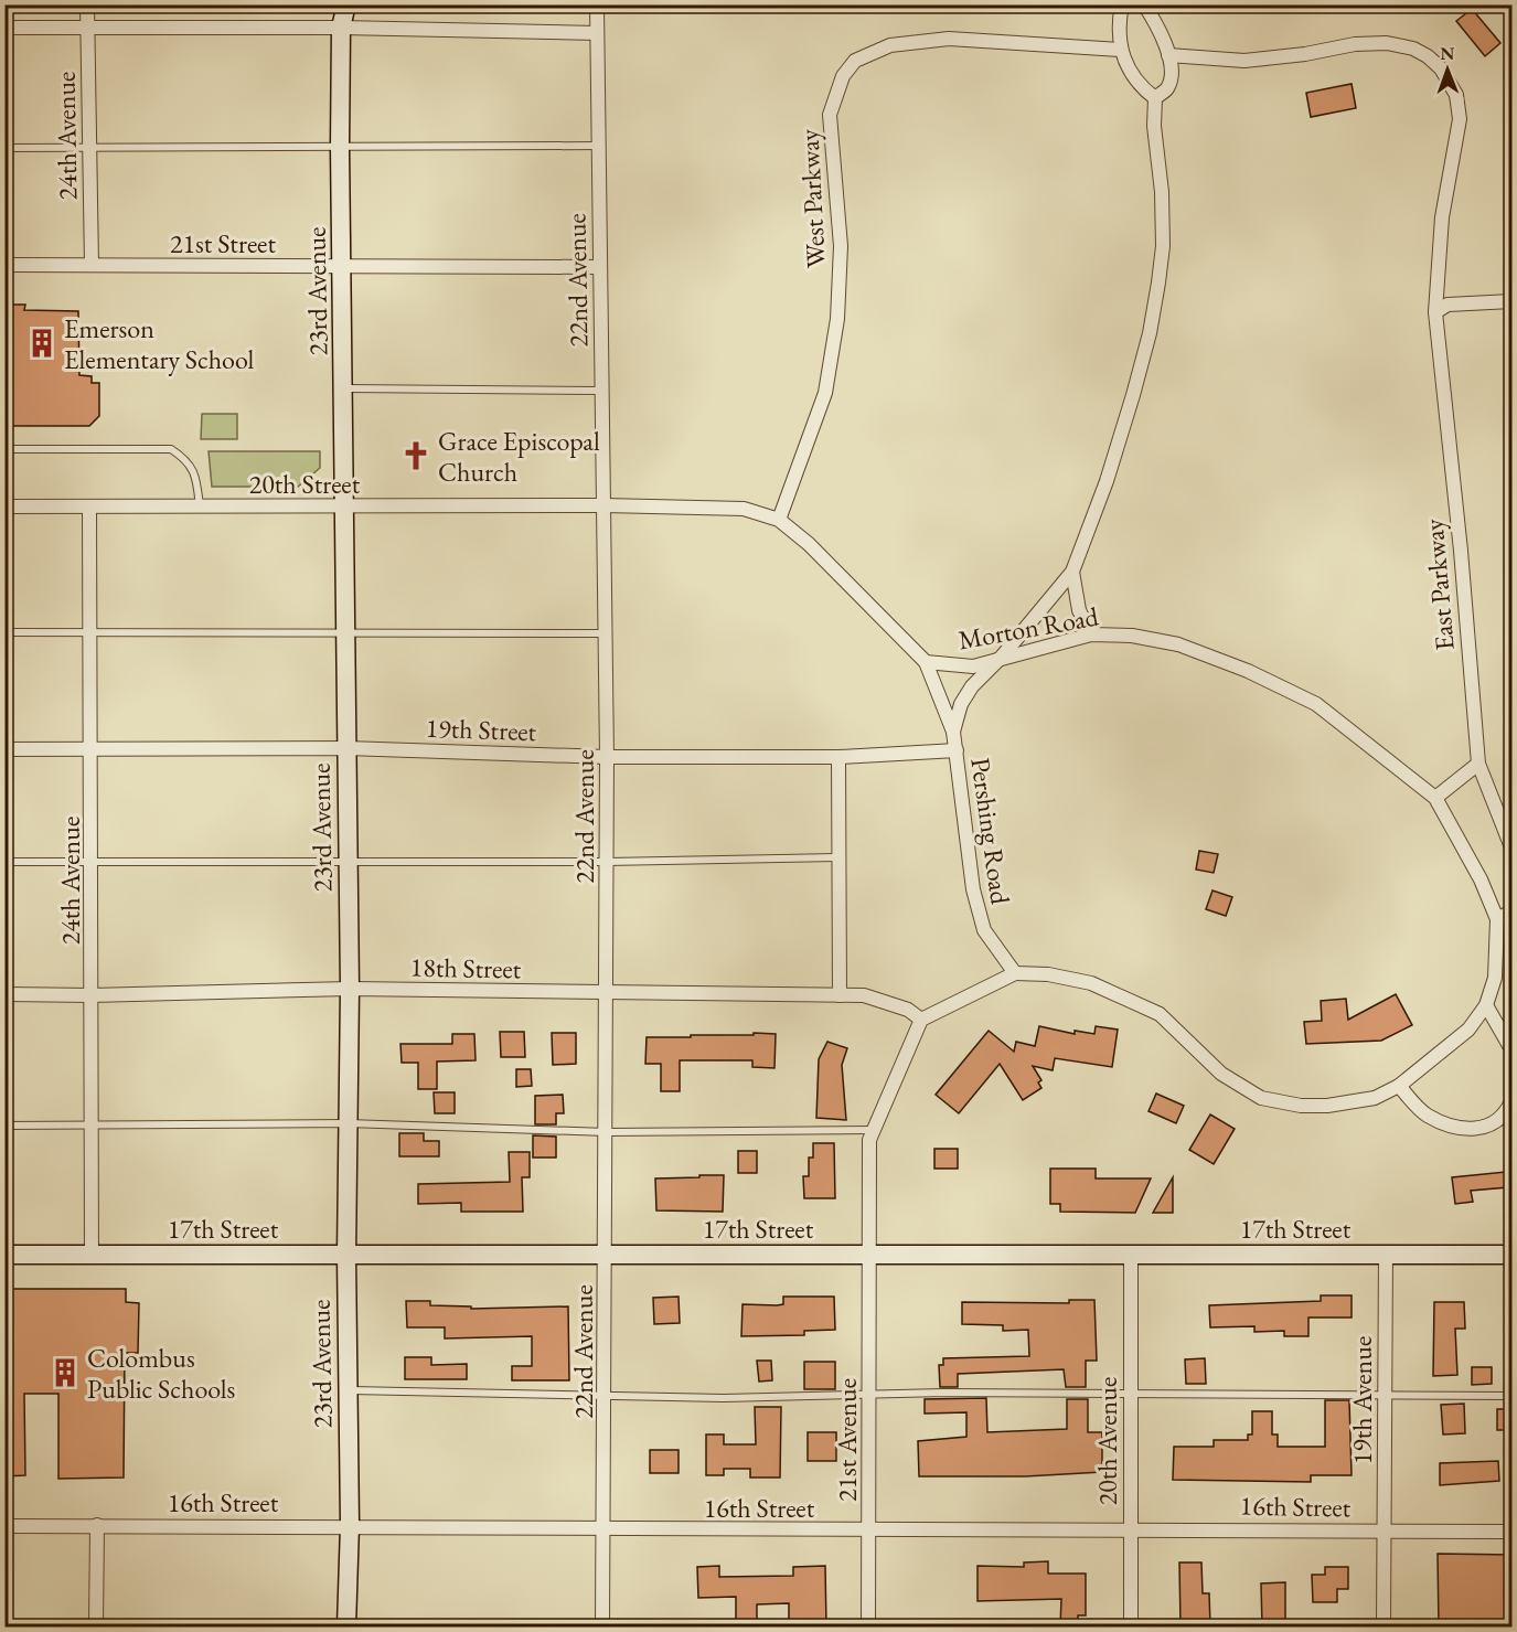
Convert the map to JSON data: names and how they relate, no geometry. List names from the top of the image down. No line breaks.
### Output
{"streets":{"main road":["23rd Avenue","17th Street"],"street":["24th Avenue","West Parkway","21st Street","22nd Avenue","20th Street","East Parkway","Morton Road","19th Street","Pershing Road","18th Street","19th Avenue","21st Avenue","20th Avenue","16th Street"]},"crossings":[["24th Avenue","21st Street"],["24th Avenue","20th Street"],["24th Avenue","19th Street"],["24th Avenue","18th Street"],["24th Avenue","17th Street"],["West Parkway","Morton Road"],["21st Street","22nd Avenue"],["21st Street","23rd Avenue"],["22nd Avenue","20th Street"],["22nd Avenue","Morton Road"],["22nd Avenue","19th Street"],["22nd Avenue","18th Street"],["22nd Avenue","17th Street"],["22nd Avenue","16th Street"],["23rd Avenue","20th Street"],["23rd Avenue","19th Street"],["23rd Avenue","18th Street"],["23rd Avenue","17th Street"],["23rd Avenue","16th Street"],["20th Street","Morton Road"],["Morton Road","Pershing Road"],["19th Street","Pershing Road"],["17th Street","19th Avenue"],["17th Street","21st Avenue"],["17th Street","20th Avenue"],["19th Avenue","16th Street"],["21st Avenue","16th Street"],["20th Avenue","16th Street"]],"places":{"building":["Emerson Elementary School","Colombus Public Schools"],"church":["Grace Episcopal Church"]},"north":"top"}
